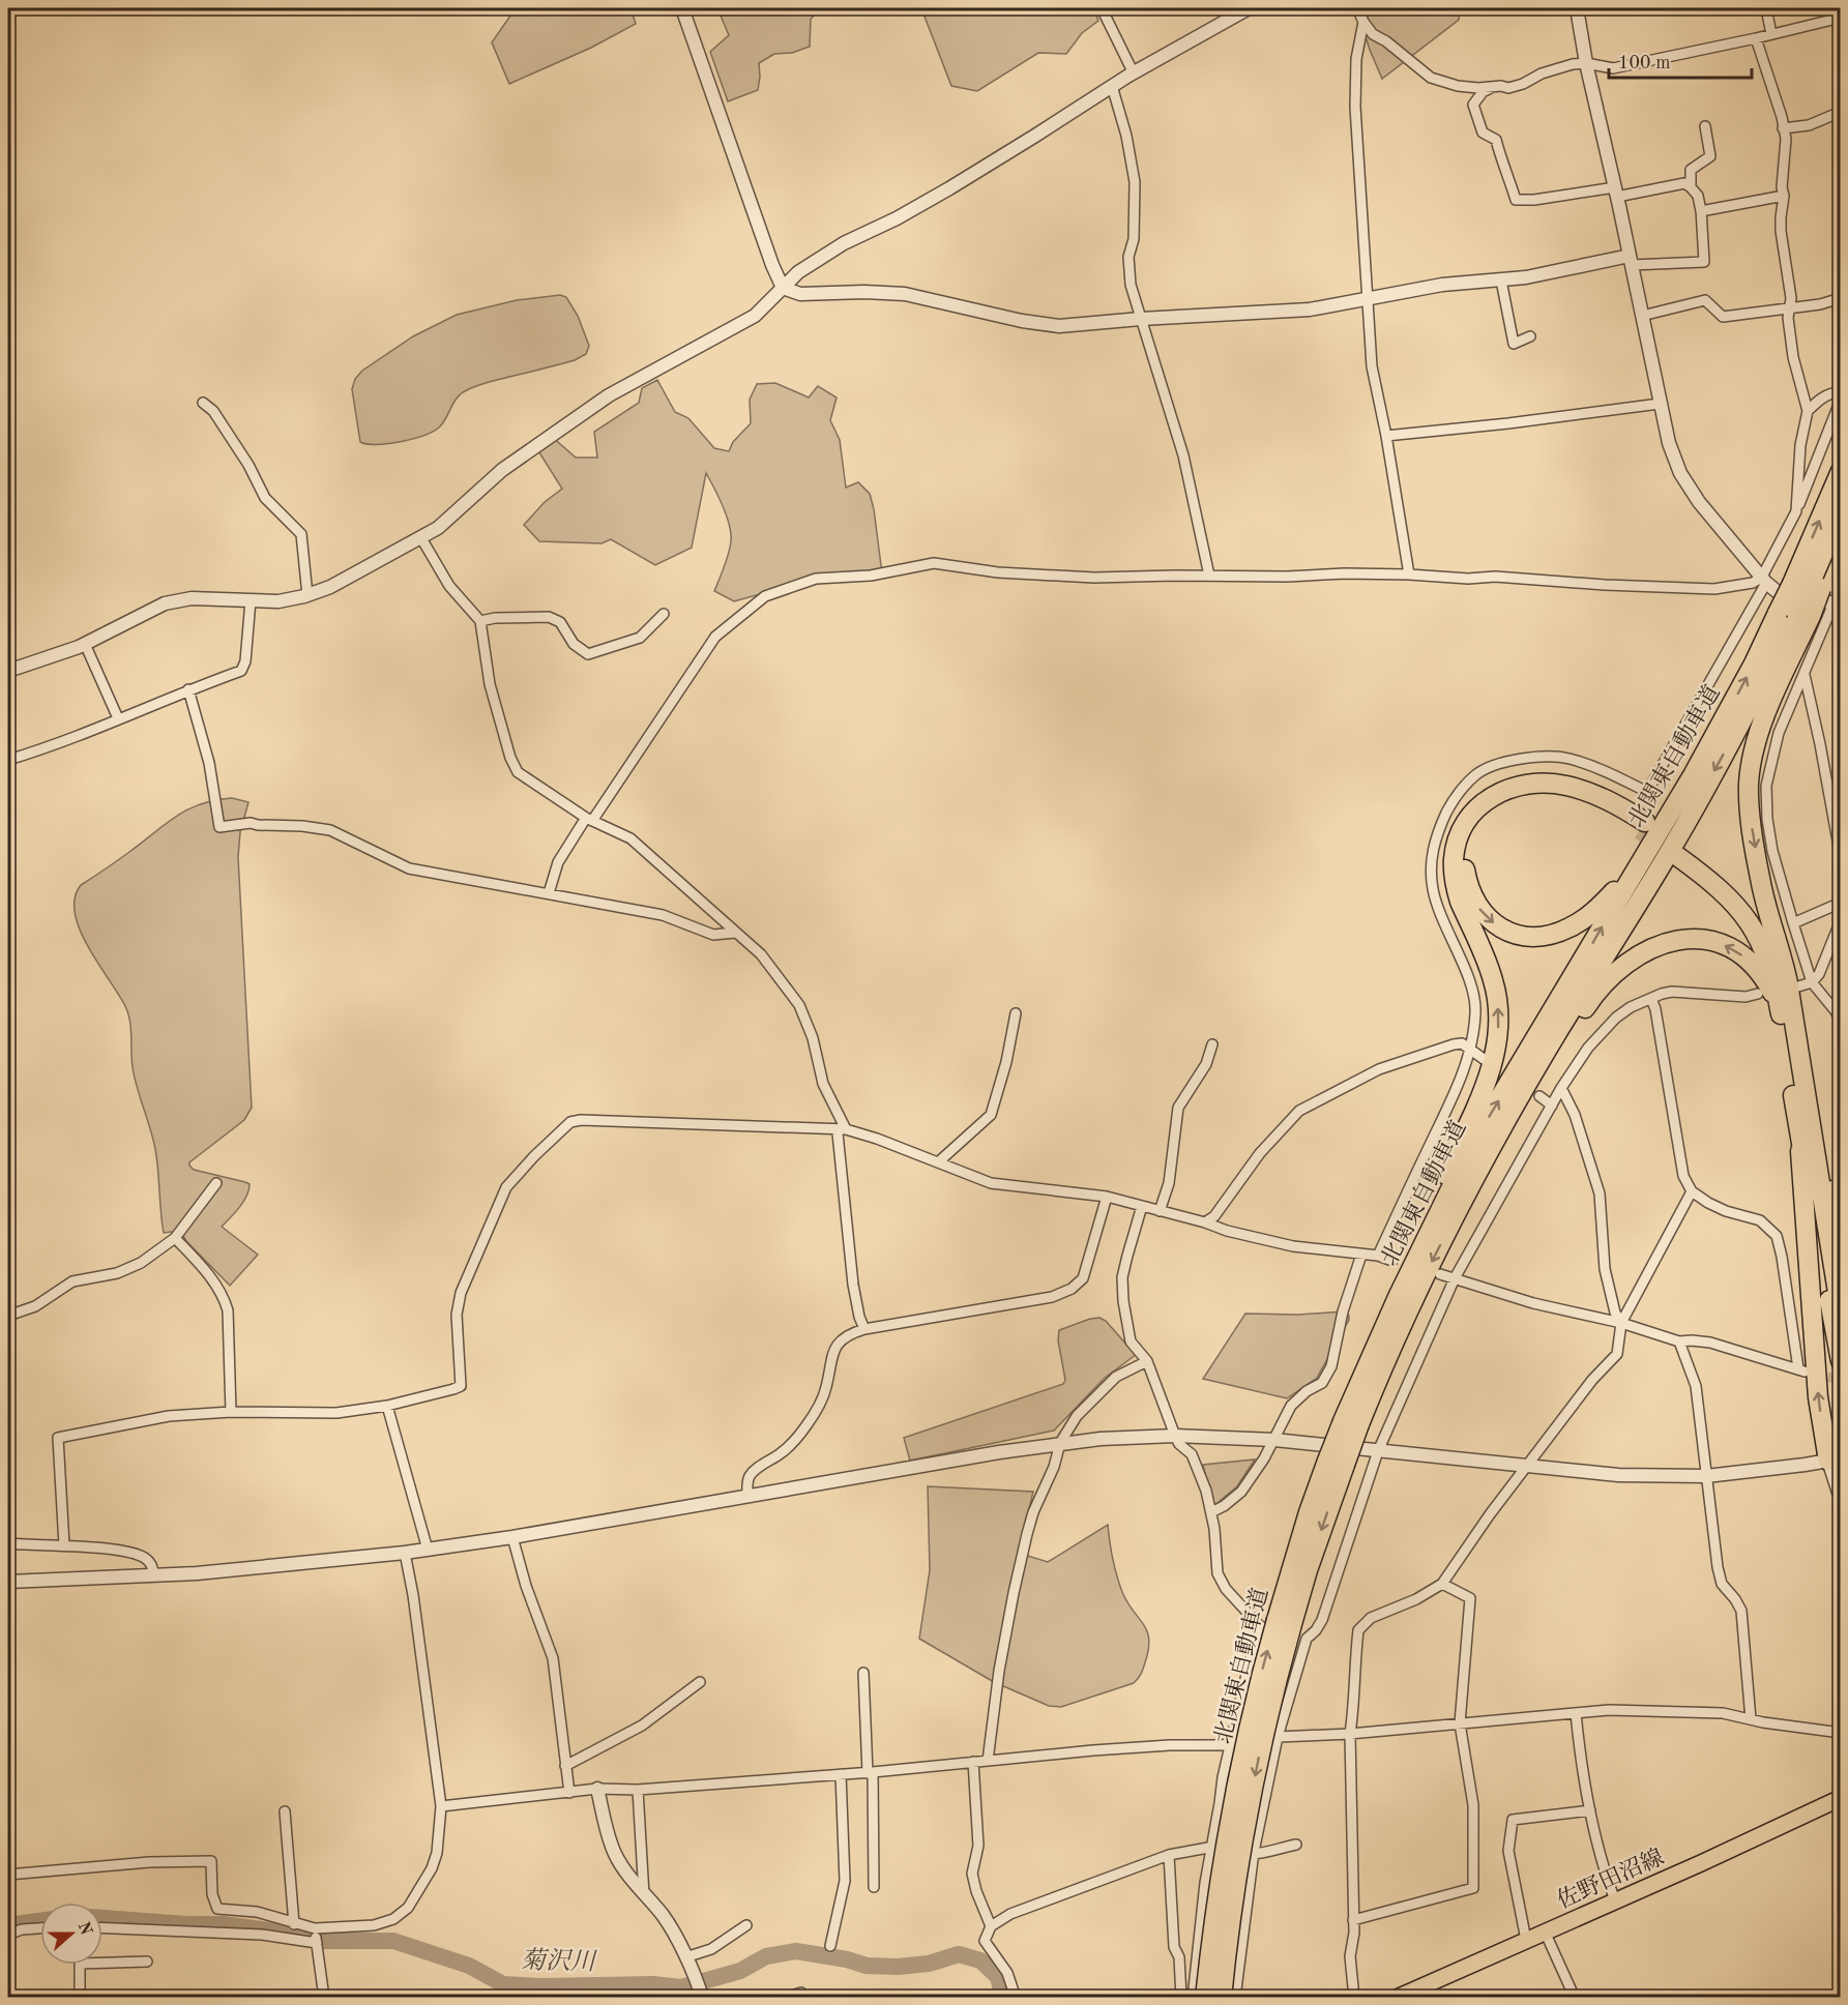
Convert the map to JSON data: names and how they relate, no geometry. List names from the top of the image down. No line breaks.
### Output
{"streets":{"highway":["北関東自動車道"],"main road":["佐野田沼線"]},"water":["菊沢川"],"scale_bar":"100 m","north":"right"}
